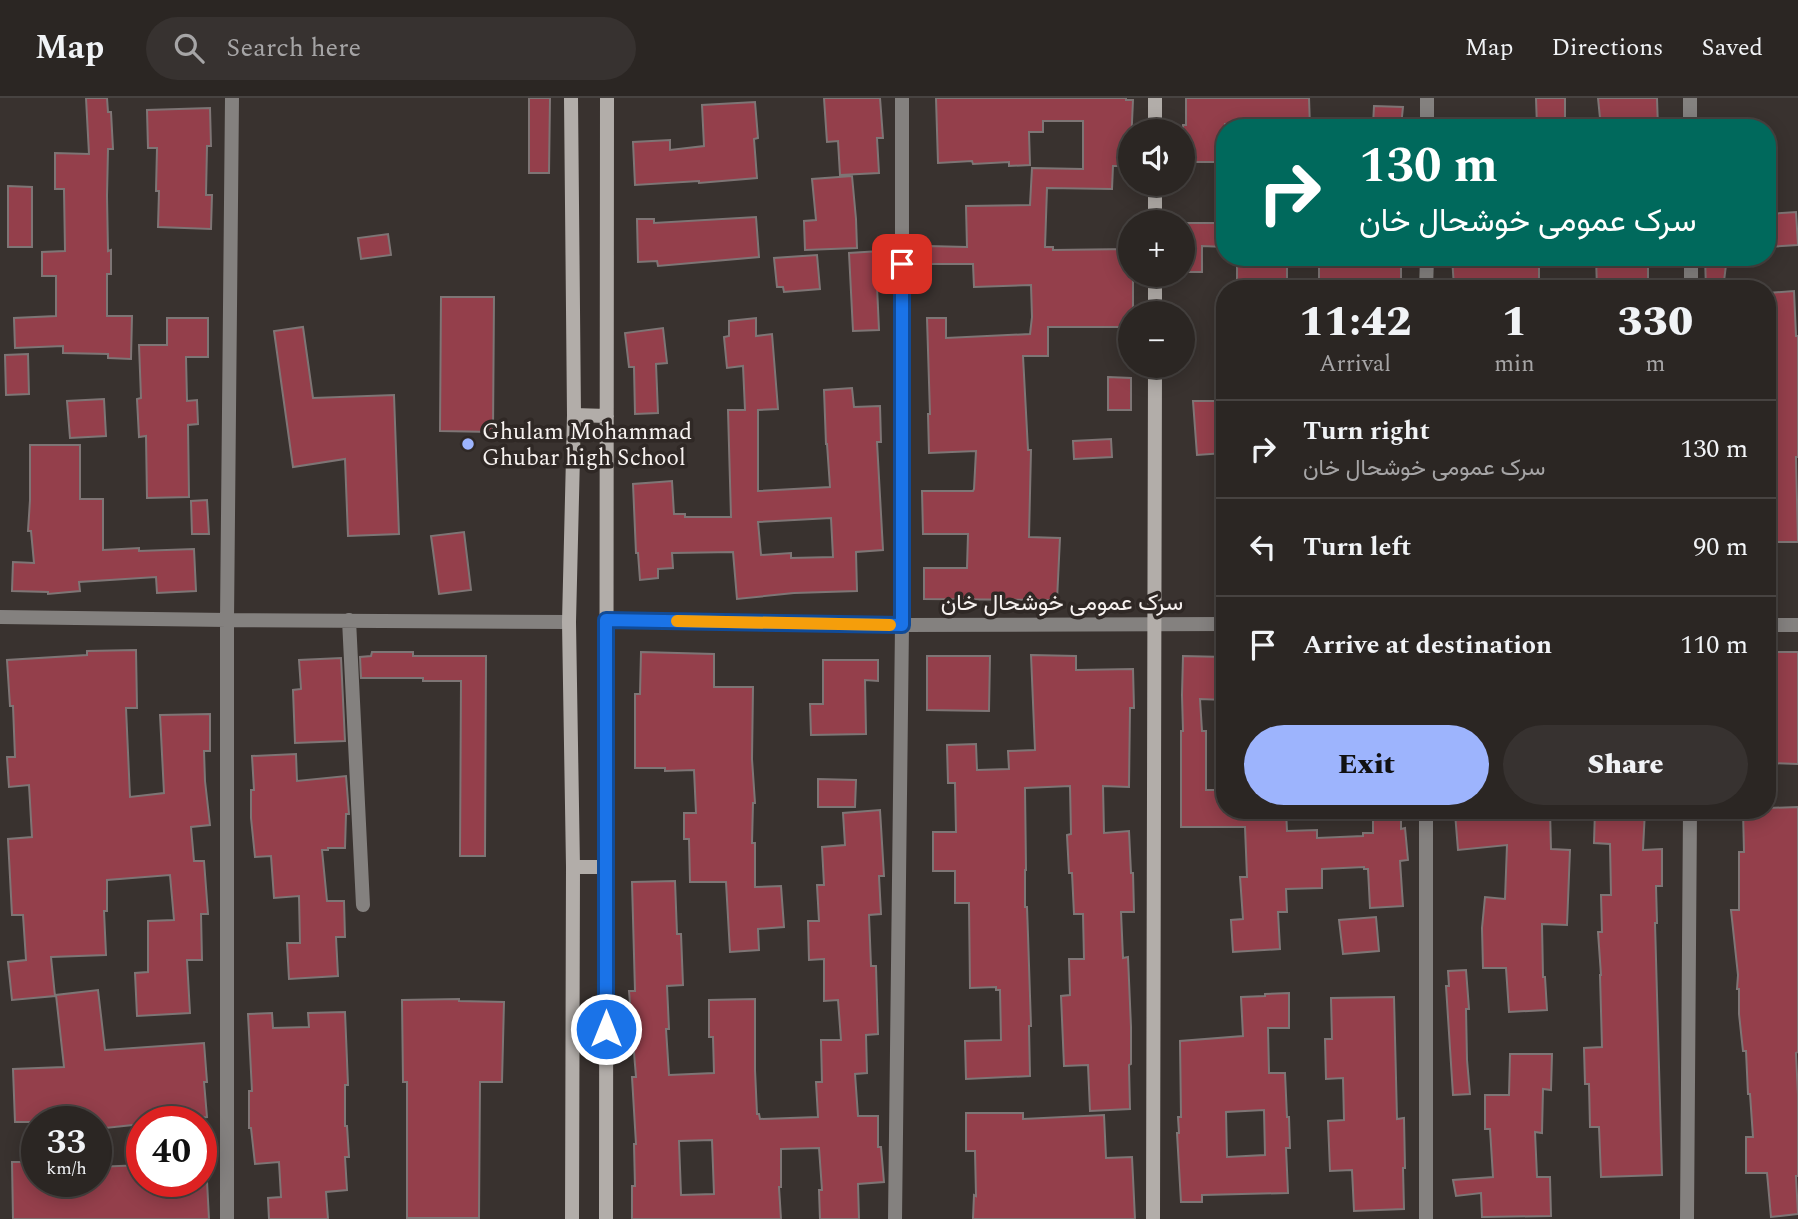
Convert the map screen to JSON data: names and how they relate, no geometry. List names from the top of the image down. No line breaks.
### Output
{"streets":{"street":["سرک عمومی خوشحال خان"]},"places":["Ghulam Mohammad Ghubar high School"],"page":{"header":"Map","search":"Search here","nav":["Map","Directions","Saved"],"map_buttons":["+","−"],"turn":["130 m","سرک عمومی خوشحال خان"],"eta":["11:42","Arrival","1","min","330","m"],"list":[{"name":"Turn right","note":"سرک عمومی خوشحال خان","value":"130 m"},{"name":"Turn left","value":"90 m"},{"name":"Arrive at destination","value":"110 m"}],"buttons":["Exit","Share"],"speed":"33 km/h","limit":"40"}}
